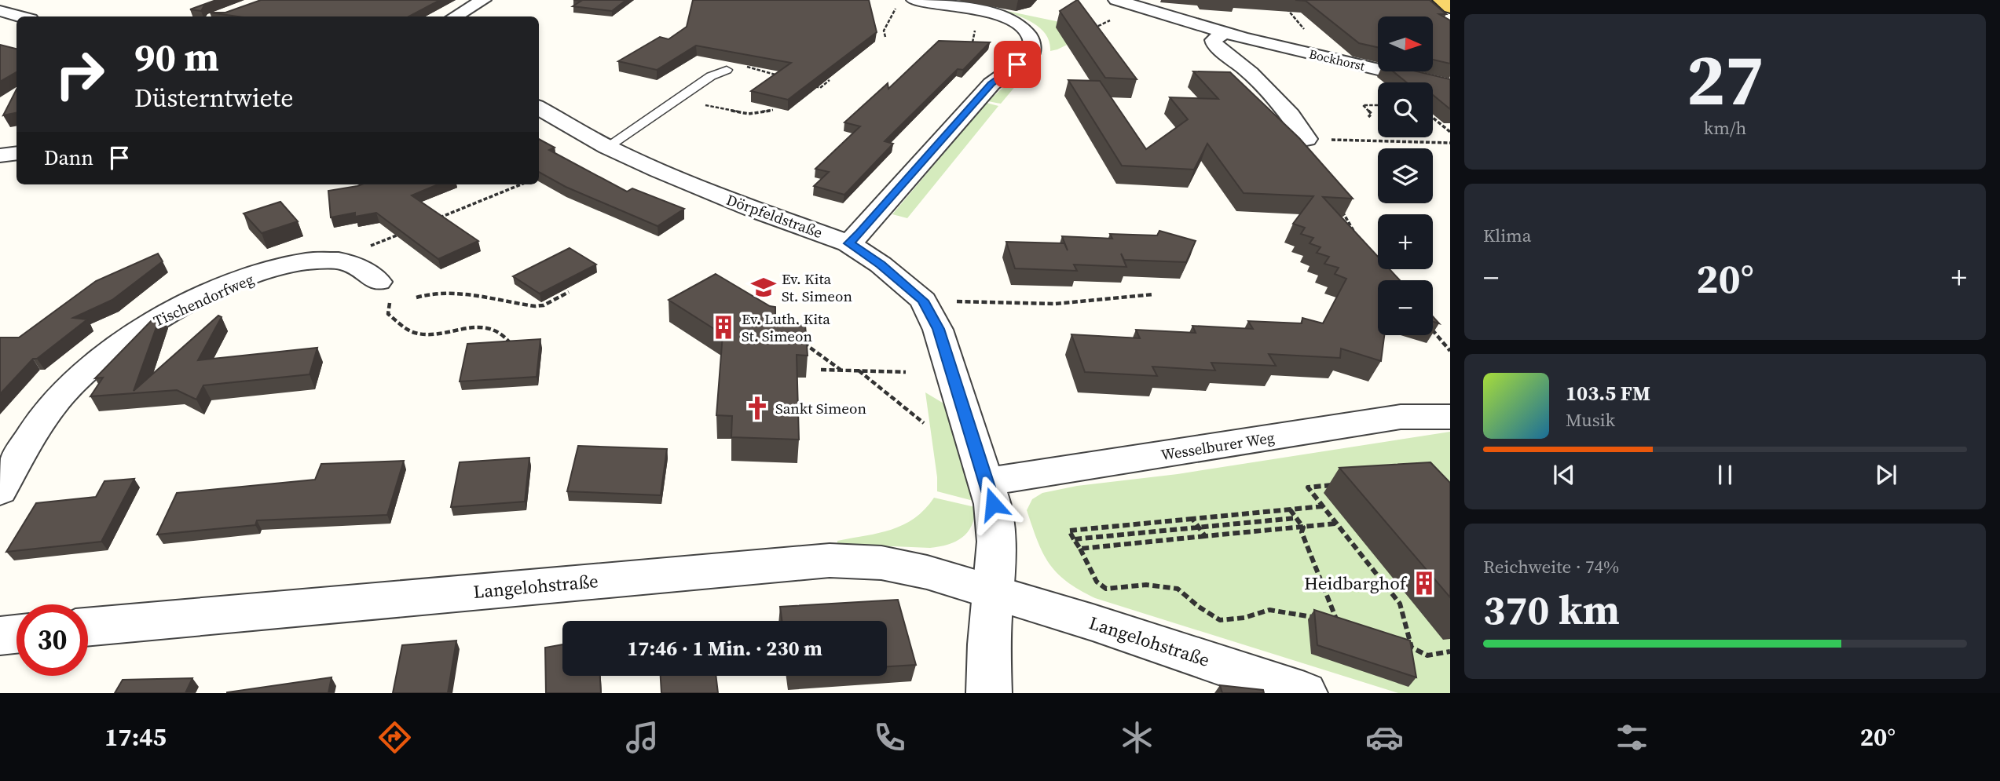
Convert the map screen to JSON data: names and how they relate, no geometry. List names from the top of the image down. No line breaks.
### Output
{"streets":{"street":["Bockhorst","Dörpfeldstraße","Tischendorfweg","Wesselburer Weg","Langelohstraße"]},"crossings":[["Dörpfeldstraße","Wesselburer Weg"],["Dörpfeldstraße","Langelohstraße"]],"places":{"school or university":["Ev. Kita St. Simeon"],"building":["Ev. Luth. Kita St. Simeon","Heidbarghof"],"church":["Sankt Simeon"]},"north":"right","page":{"tile":[["27","km/h"],"Klima",["Reichweite · 74%","370 km"]],"map_buttons":["+","−"],"turn":["90 m","Düsterntwiete"],"then":"Dann","heat":["−","20°","+"],"song":["103.5 FM","Musik"],"limit":"30","trip":"17:46 · 1 Min. · 230 m","tabs":["17:45","20°"]}}
